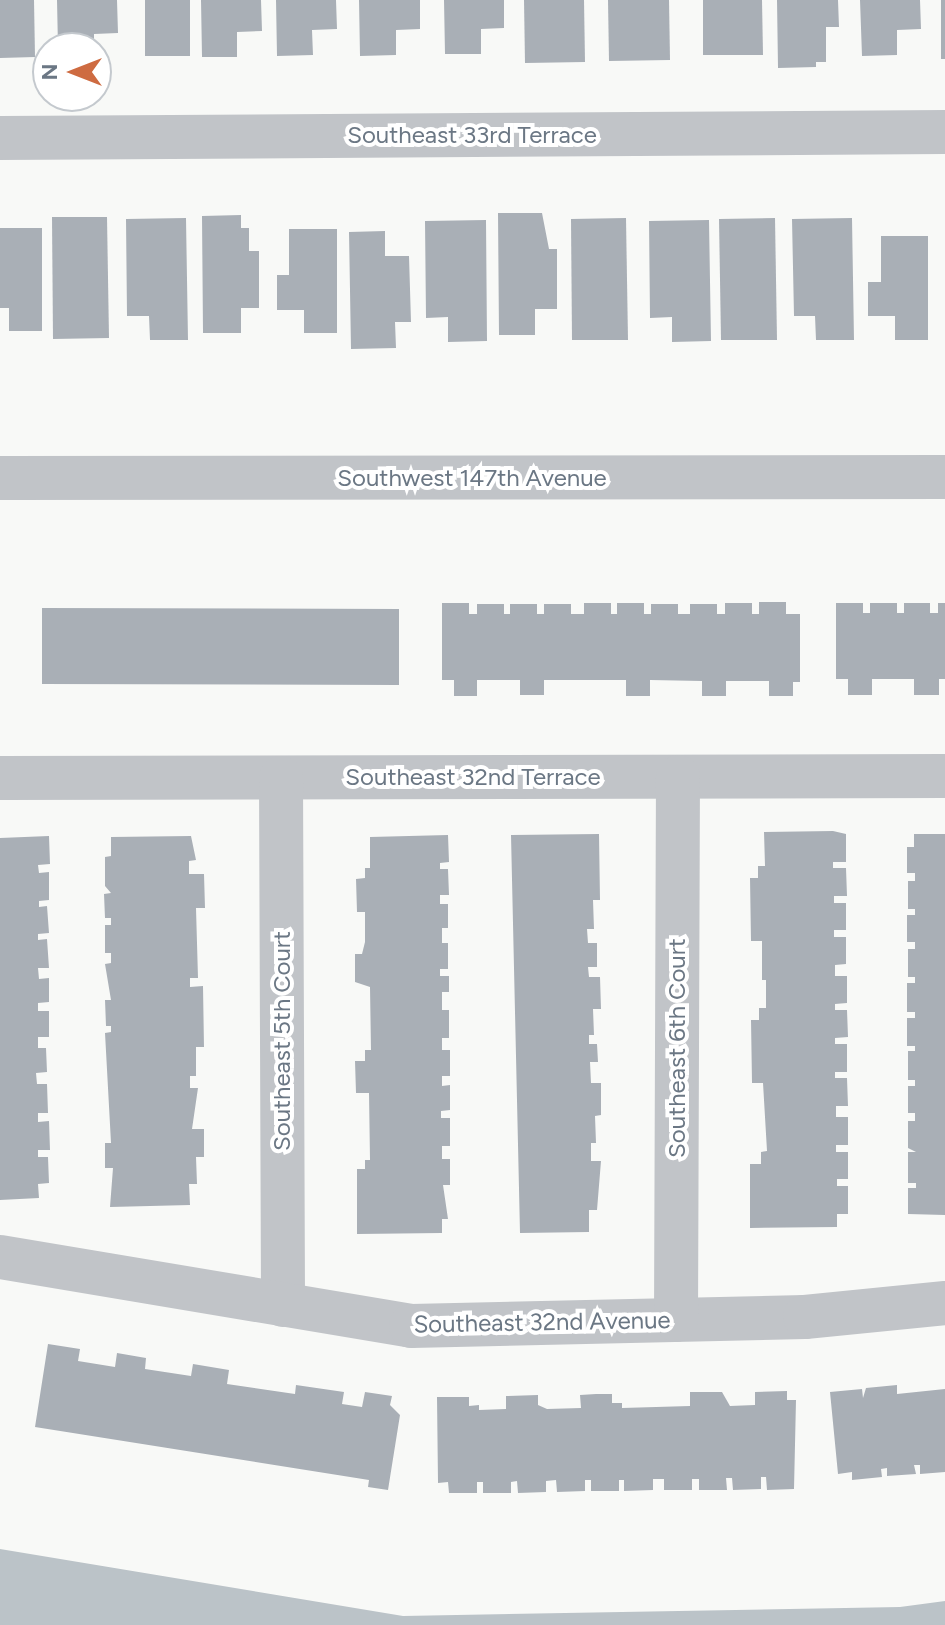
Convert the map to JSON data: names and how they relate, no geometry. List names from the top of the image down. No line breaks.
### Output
{"streets":{"street":["Southeast 33rd Terrace","Southwest 147th Avenue","Southeast 32nd Terrace","Southeast 5th Court","Southeast 6th Court","Southeast 32nd Avenue"]},"crossings":[["Southeast 32nd Terrace","Southeast 5th Court"],["Southeast 32nd Terrace","Southeast 6th Court"],["Southeast 5th Court","Southeast 32nd Avenue"],["Southeast 6th Court","Southeast 32nd Avenue"]],"north":"left"}
